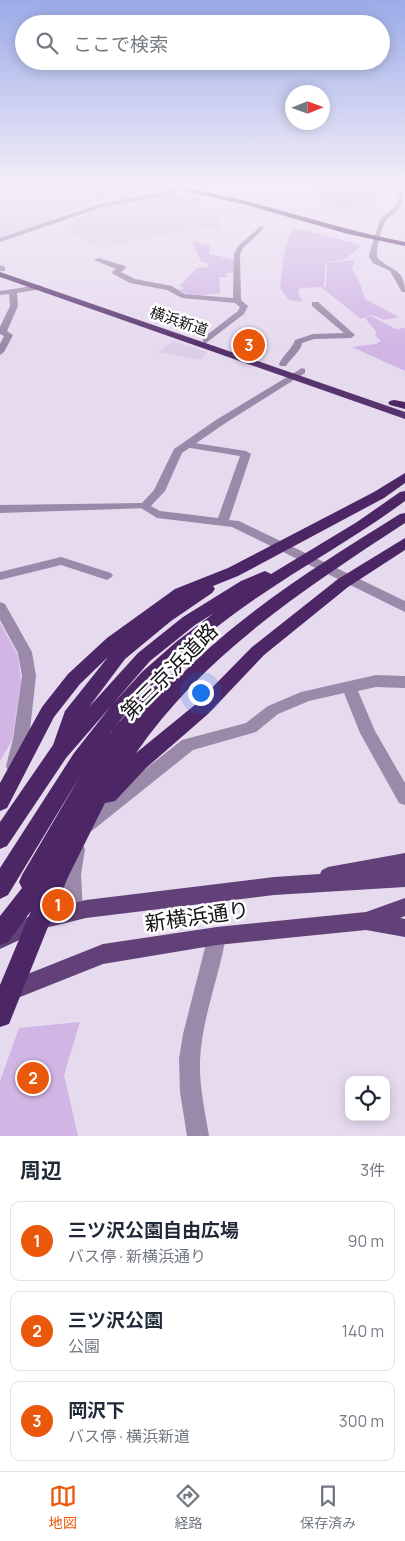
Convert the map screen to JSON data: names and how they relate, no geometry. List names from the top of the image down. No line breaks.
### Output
{"streets":{"highway":["横浜新道","第三京浜道路"],"main road":["新横浜通り"]},"north":"right","page":{"search":"ここで検索","pins":["3","1","2"],"heading":["周辺","3件"],"list":[{"mark":"1","name":"三ツ沢公園自由広場","note":"バス停 · 新横浜通り","value":"90 m"},{"mark":"2","name":"三ツ沢公園","note":"公園","value":"140 m"},{"mark":"3","name":"岡沢下","note":"バス停 · 横浜新道","value":"300 m"}],"nav":["地図","経路","保存済み"]}}
